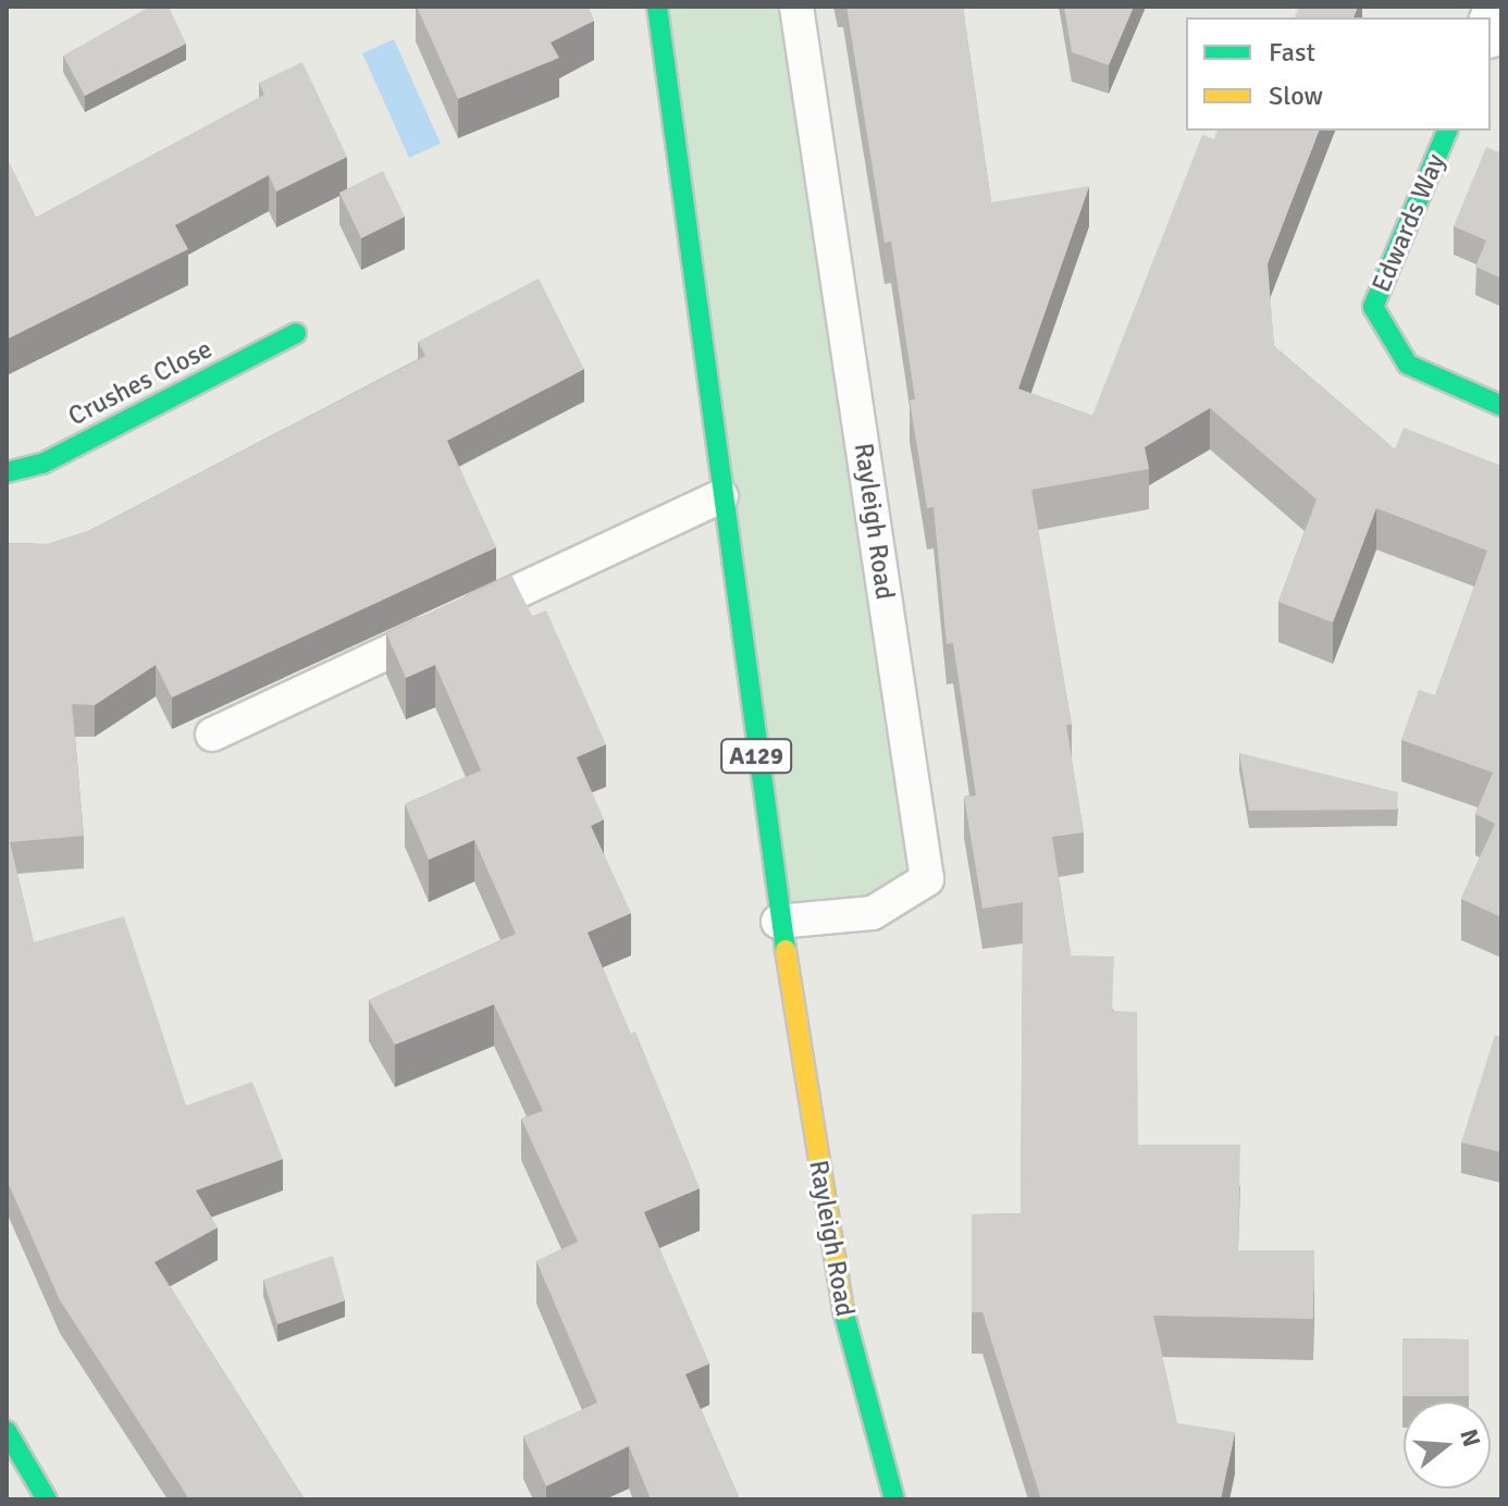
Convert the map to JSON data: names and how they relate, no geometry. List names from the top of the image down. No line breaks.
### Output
{"streets":{"main road":["Edwards Way","Crushes Close","Rayleigh Road","A129"]},"legend":["Fast","Slow"],"north":"right"}
